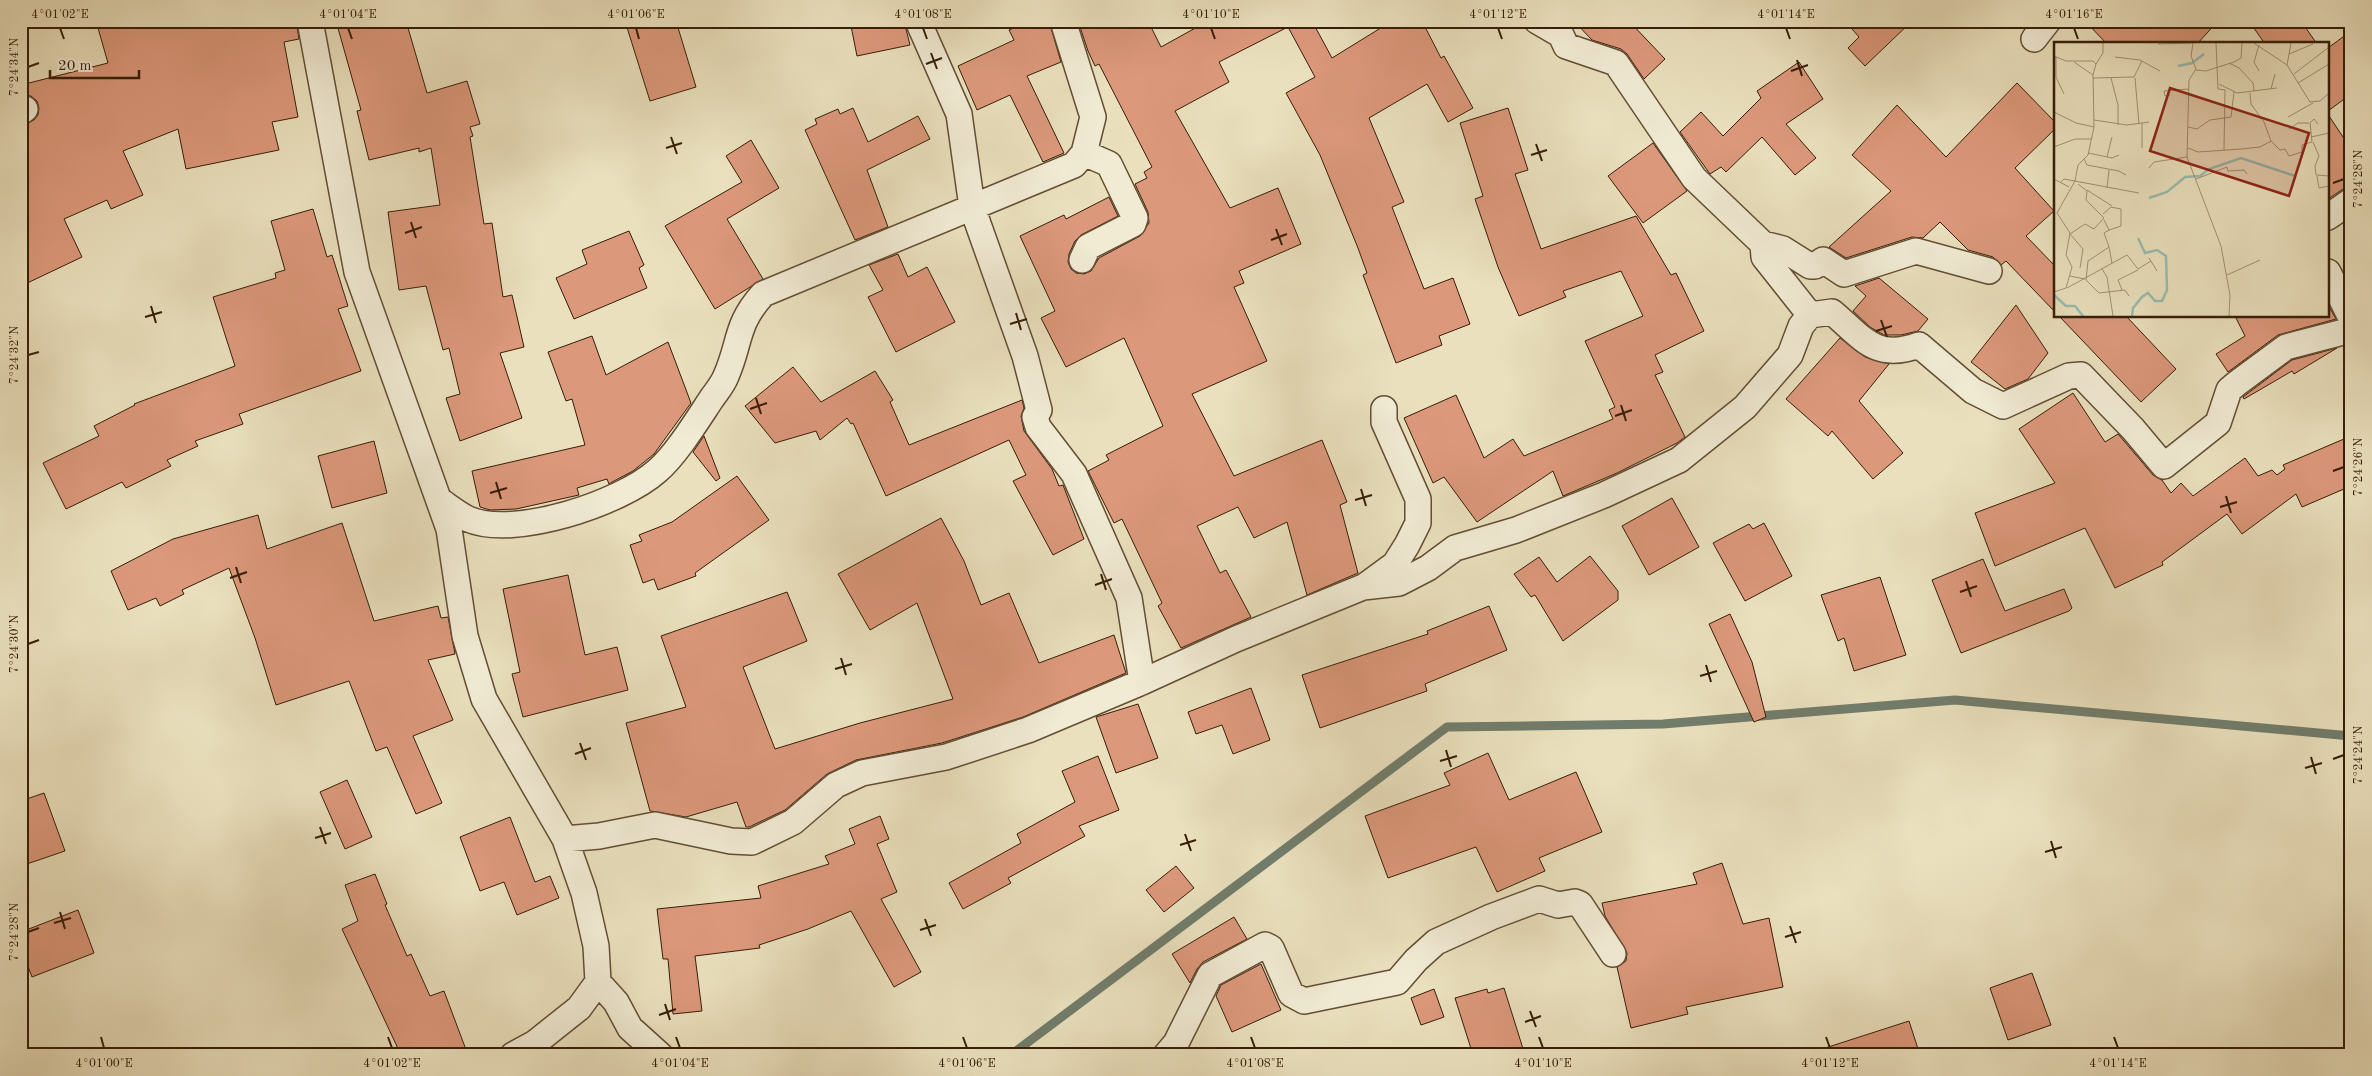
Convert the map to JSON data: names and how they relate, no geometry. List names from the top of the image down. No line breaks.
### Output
{"scale_bar":"20 m","coordinates":["4°01'02\"E","4°01'04\"E","4°01'06\"E","4°01'08\"E","4°01'10\"E","4°01'12\"E","4°01'14\"E","4°01'16\"E","7°24'34\"N","7°24'28\"N","7°24'32\"N","7°24'26\"N","7°24'30\"N","7°24'24\"N","4°01'00\"E"]}
